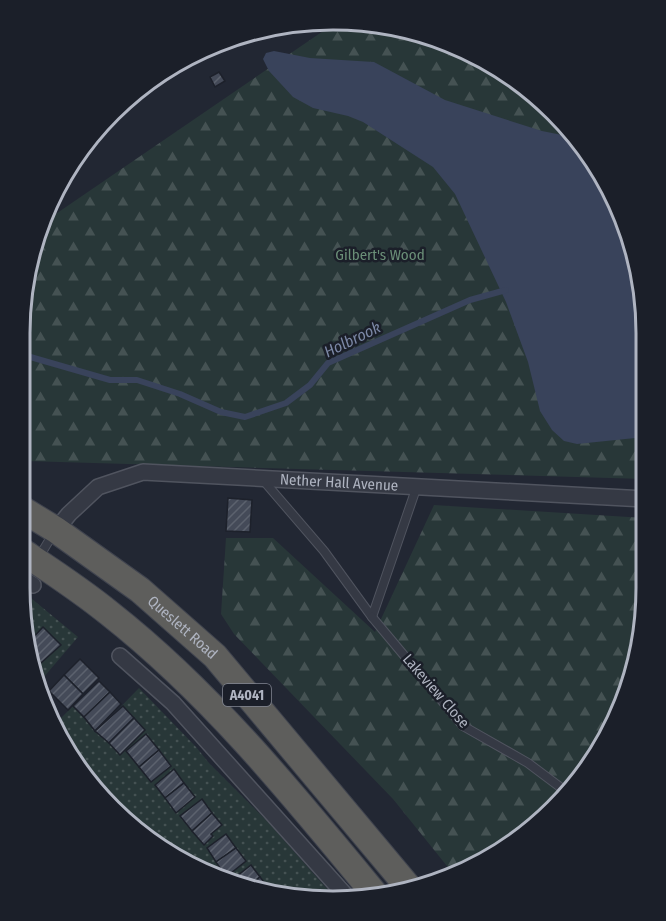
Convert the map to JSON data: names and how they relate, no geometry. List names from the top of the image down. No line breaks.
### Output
{"streets":{"highway":["Queslett Road","A4041"],"street":["Nether Hall Avenue"],"lane":["Lakeview Close"]},"crossings":[["Nether Hall Avenue","Queslett Road"],["Nether Hall Avenue","Lakeview Close"]],"water":["Holbrook"],"parks":["Gilbert's Wood"]}
